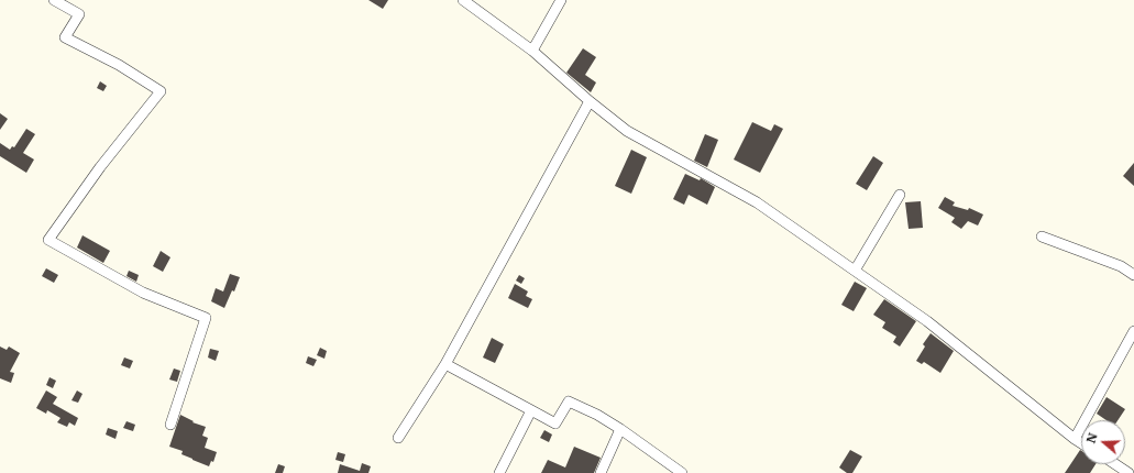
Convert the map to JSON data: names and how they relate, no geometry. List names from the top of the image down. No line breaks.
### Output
{"north":"left"}
